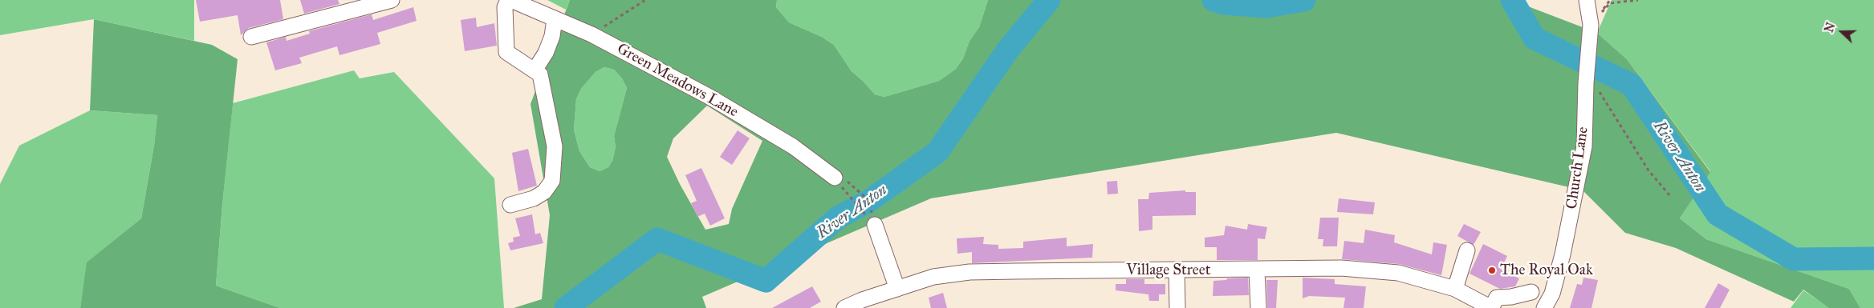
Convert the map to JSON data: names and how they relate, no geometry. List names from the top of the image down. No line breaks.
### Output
{"streets":{"street":["Green Meadows Lane","Church Lane","Village Street"]},"water":["River Anton"],"places":["The Royal Oak"],"north":"left"}
